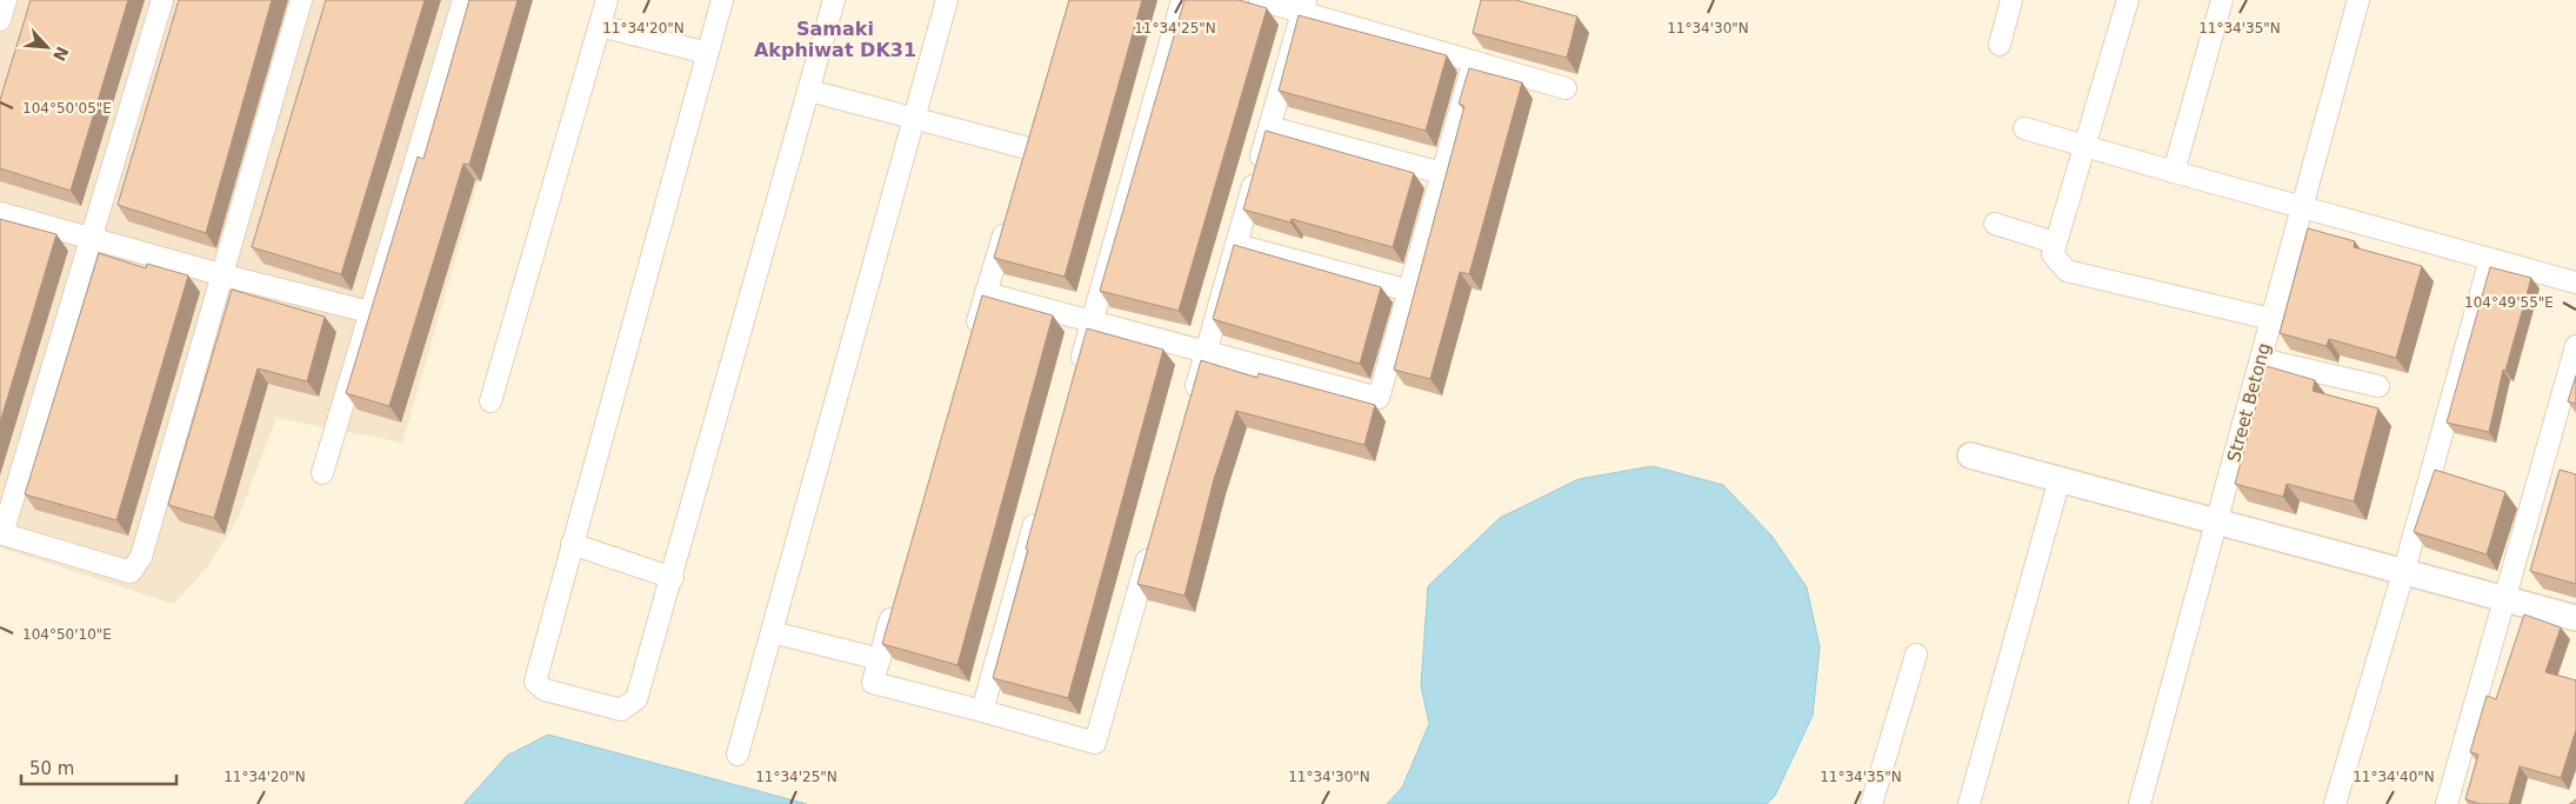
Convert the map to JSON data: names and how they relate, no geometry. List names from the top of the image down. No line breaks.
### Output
{"streets":{"street":["Street Betong"]},"districts":["Samaki Akphiwat DK31"],"scale_bar":"50 m","north":"bottom right","coordinates":["11°34'20\"N","11°34'30\"N","11°34'35\"N","11°34'25\"N","104°50'05\"E","104°49'55\"E","104°50'10\"E","11°34'40\"N"]}
